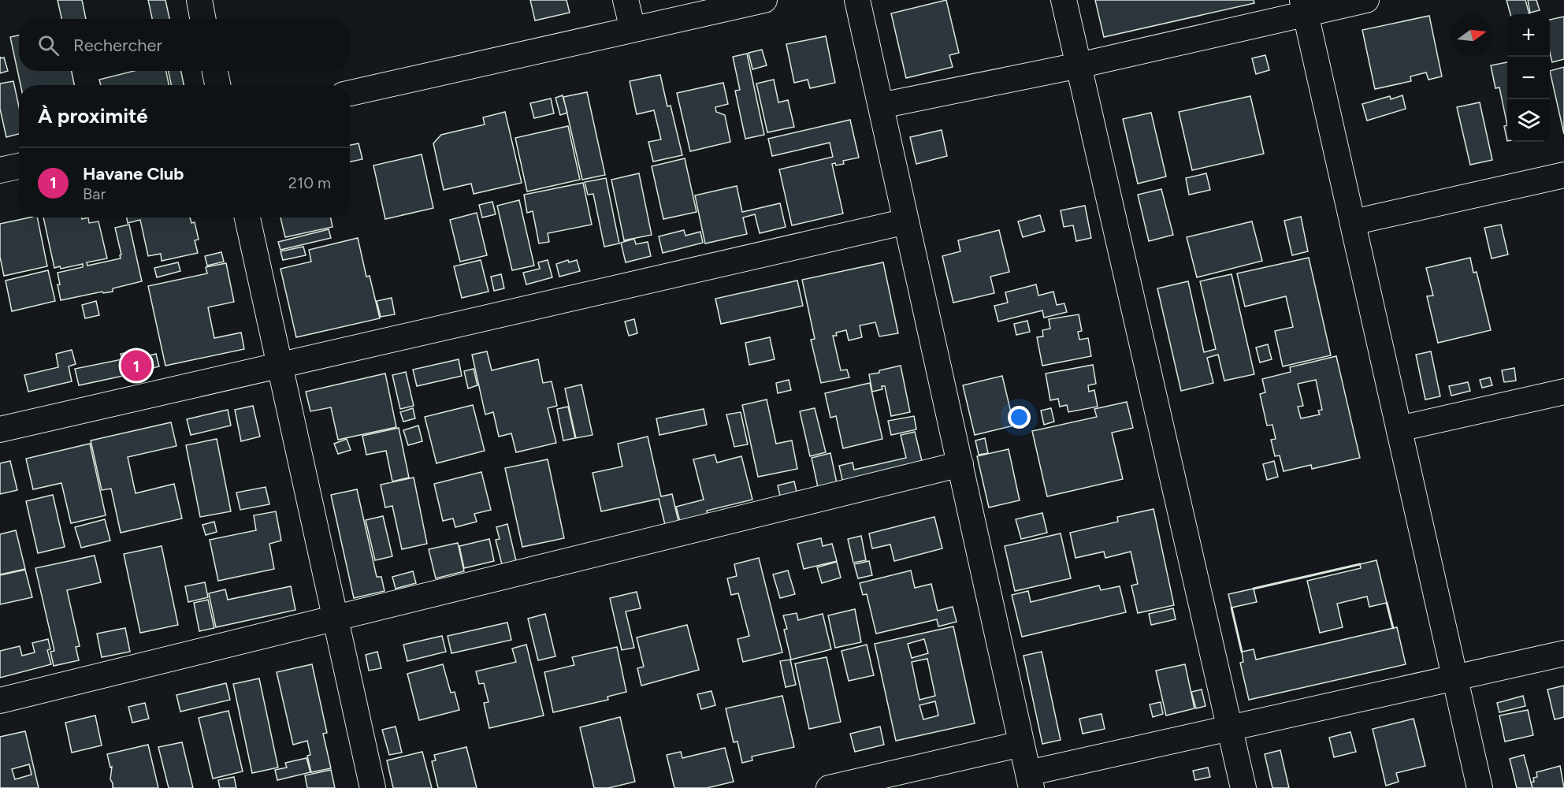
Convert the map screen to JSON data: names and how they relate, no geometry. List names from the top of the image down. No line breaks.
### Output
{"north":"right","page":{"map_buttons":["+","−"],"search":"Rechercher","heading":"À proximité","list":[{"mark":"1","name":"Havane Club","note":"Bar","value":"210 m"}],"pins":"1"}}
